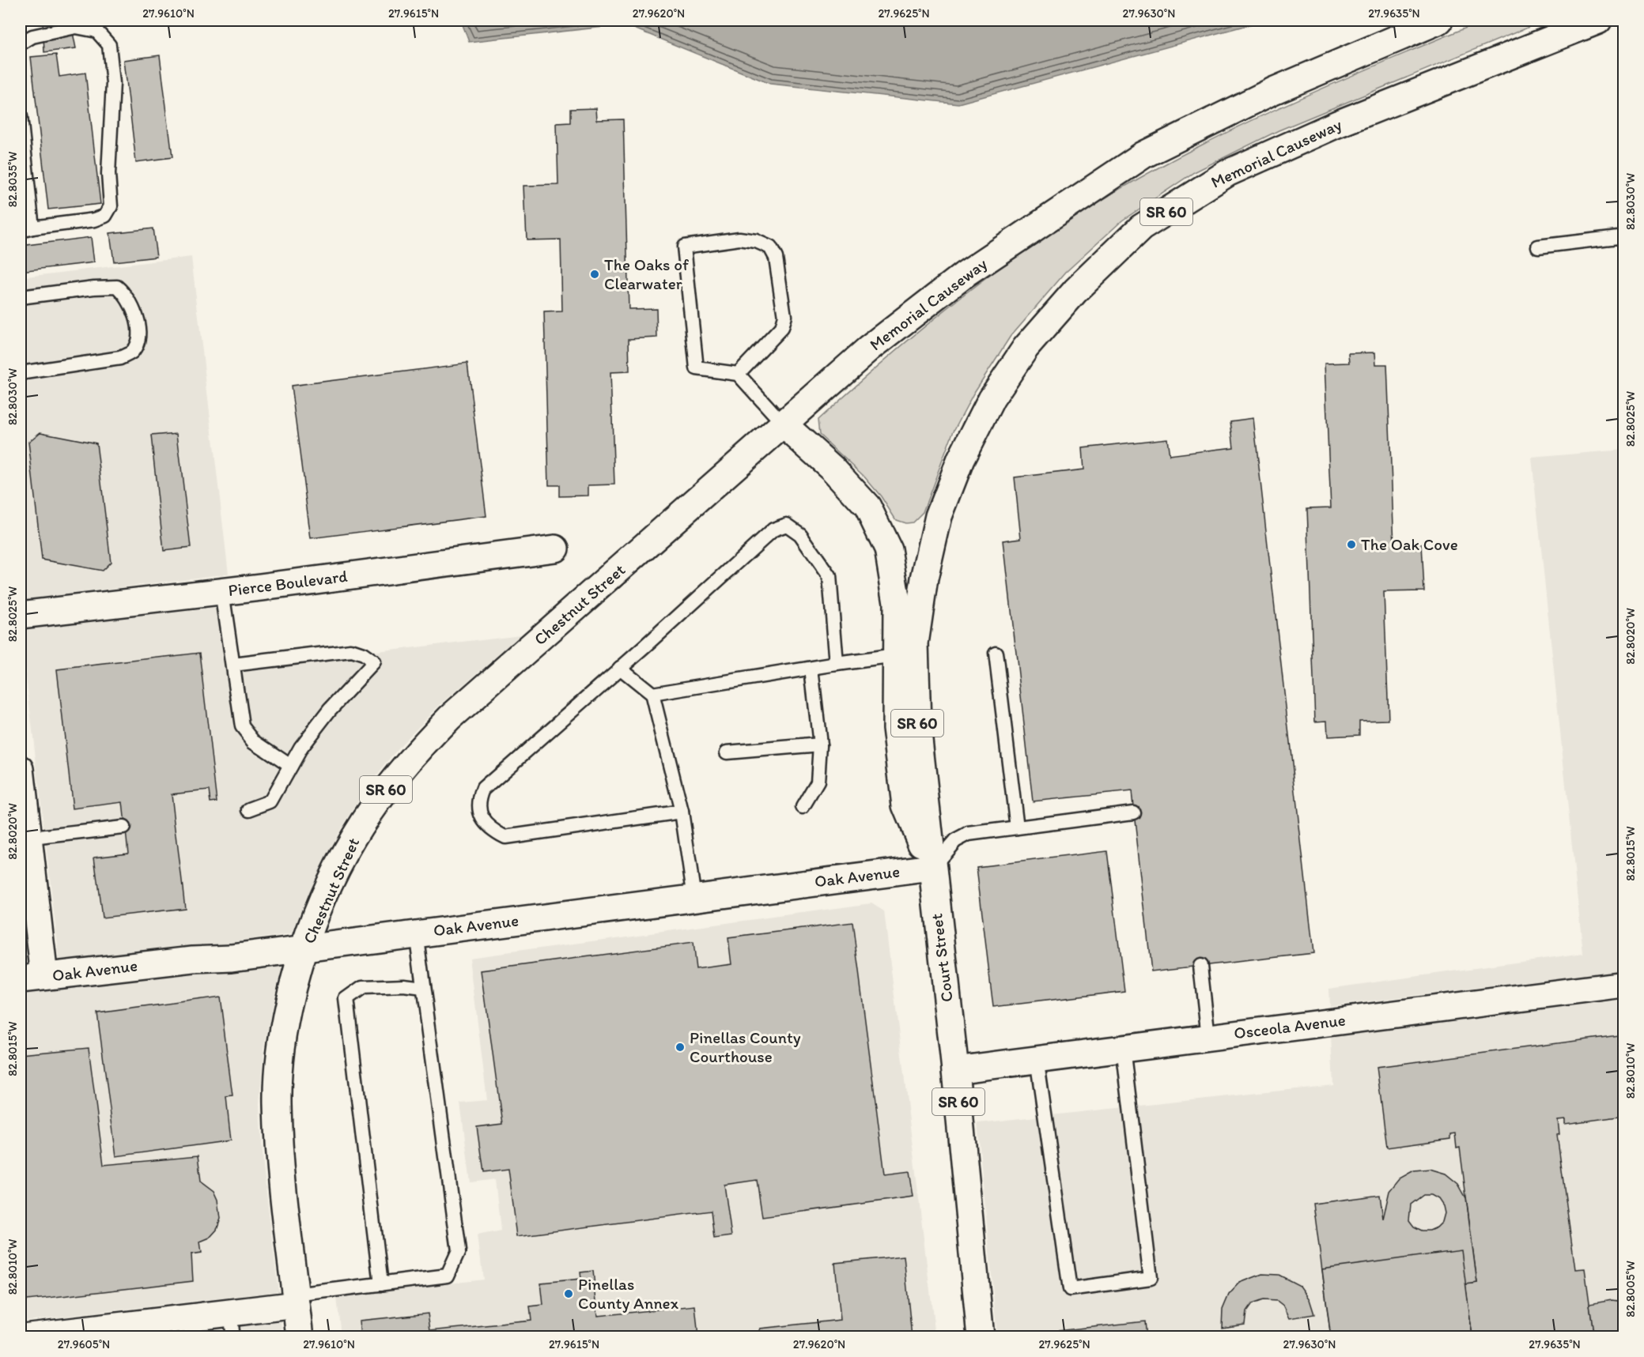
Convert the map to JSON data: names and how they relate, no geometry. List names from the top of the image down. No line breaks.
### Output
{"streets":{"main road":["Memorial Causeway","SR 60","Pierce Boulevard","Chestnut Street","Oak Avenue","Court Street","Osceola Avenue"]},"crossings":[["Memorial Causeway","Chestnut Street"],["Memorial Causeway","Court Street"],["Chestnut Street","Oak Avenue"],["Oak Avenue","Court Street"],["Court Street","Osceola Avenue"]],"places":["The Oaks of Clearwater","The Oak Cove","Pinellas County Courthouse","Pinellas County Annex"],"coordinates":["27.9610°N","27.9615°N","27.9620°N","27.9625°N","27.9630°N","27.9635°N","82.8035°W","82.8030°W","82.8025°W","82.8020°W","82.8015°W","82.8010°W","82.8005°W","27.9605°N"]}
